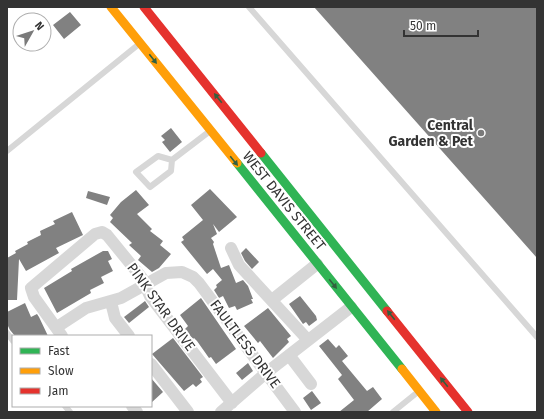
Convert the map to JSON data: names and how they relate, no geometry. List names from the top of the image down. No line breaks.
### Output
{"streets":{"main road":["WEST DAVIS STREET"],"street":["PINK STAR DRIVE","FAULTLESS DRIVE"]},"crossings":[["PINK STAR DRIVE","FAULTLESS DRIVE"]],"places":["Central Garden & Pet"],"legend":["Fast","Slow","Jam"],"scale_bar":"50 m","north":"top right"}
